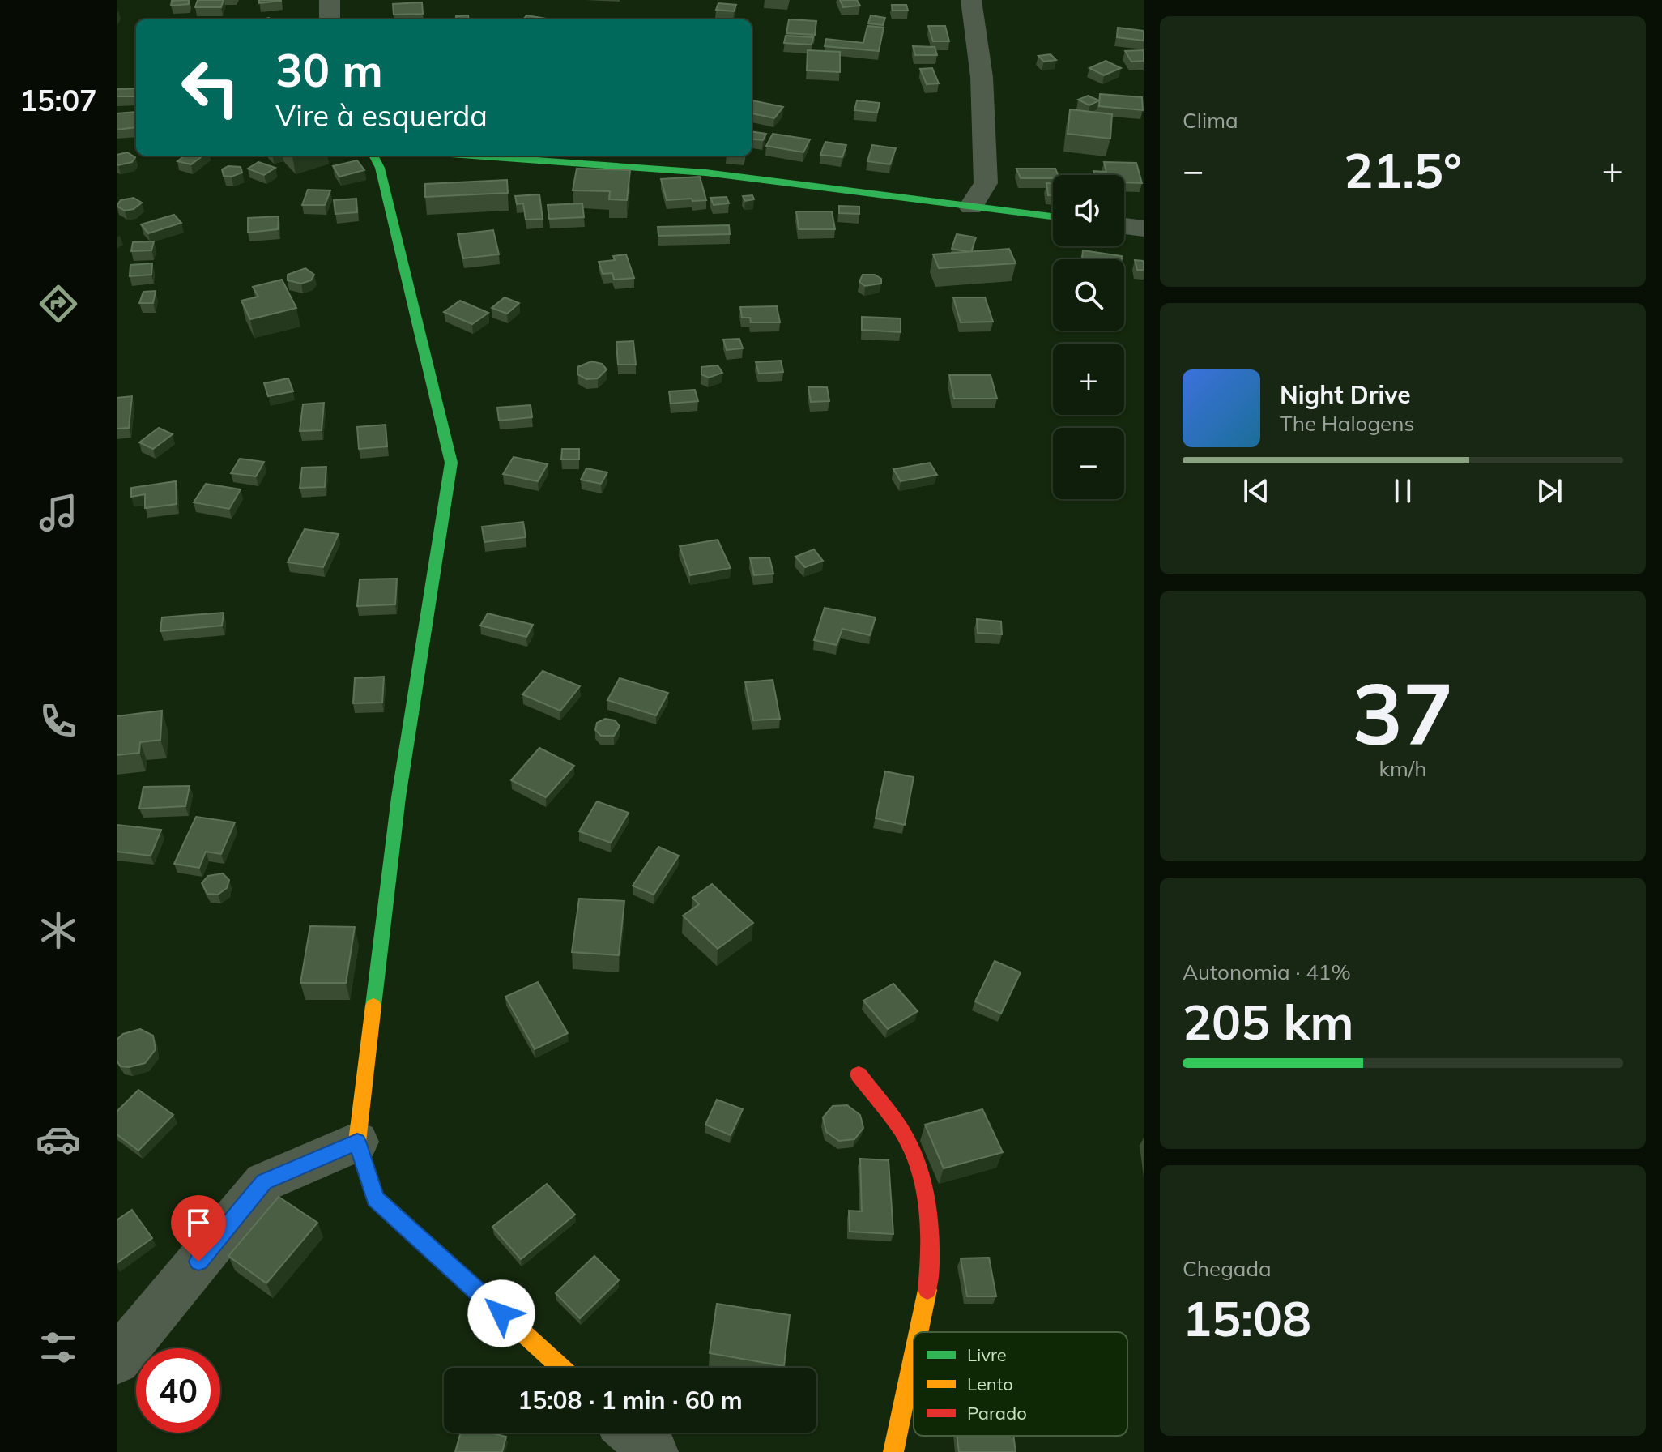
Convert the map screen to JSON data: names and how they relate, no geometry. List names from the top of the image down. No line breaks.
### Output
{"legend":["Livre","Lento","Parado"],"page":{"tabs":"15:07","tile":["Clima",["37","km/h"],["Autonomia · 41%","205 km"],["Chegada","15:08"]],"turn":["30 m","Vire à esquerda"],"heat":["−","21.5°","+"],"map_buttons":["+","−"],"song":["Night Drive","The Halogens"],"limit":"40","trip":"15:08 · 1 min · 60 m"}}
